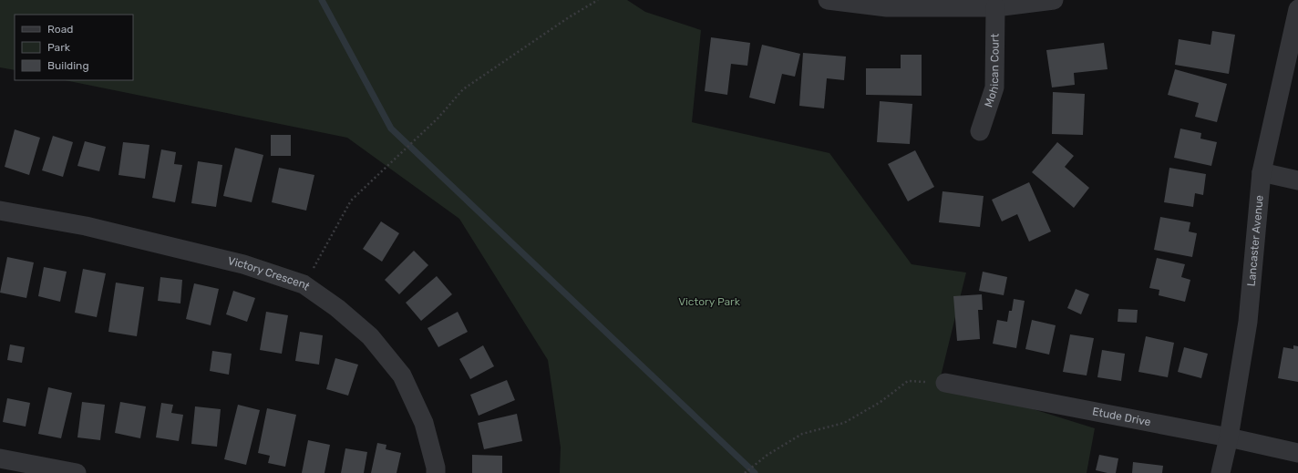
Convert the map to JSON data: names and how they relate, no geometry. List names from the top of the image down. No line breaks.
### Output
{"streets":{"street":["Mohican Court","Lancaster Avenue","Victory Crescent","Etude Drive"]},"crossings":[["Lancaster Avenue","Etude Drive"]],"parks":["Victory Park"],"legend":["Road","Park","Building"]}
